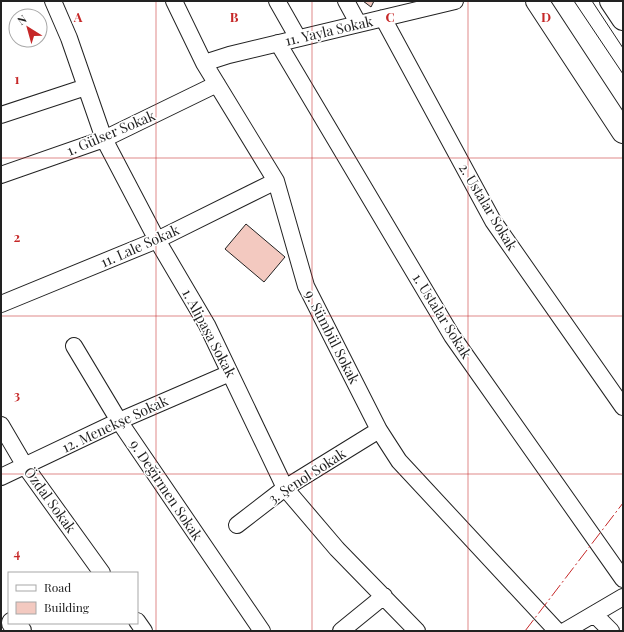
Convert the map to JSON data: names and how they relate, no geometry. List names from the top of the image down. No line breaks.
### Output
{"streets":{"street":["11. Yayla Sokak","1. Gülser Sokak","2. Ustalar Sokak","11. Lale Sokak","1. Ustalar Sokak","1. Alipaşa Sokak","9. Sümbül Sokak","12. Menekşe Sokak","3. Şenol Sokak","9. Değirmen Sokak","Özdal Sokak"]},"crossings":[["11. Yayla Sokak","2. Ustalar Sokak"],["11. Yayla Sokak","1. Ustalar Sokak"],["11. Yayla Sokak","9. Sümbül Sokak"],["1. Gülser Sokak","1. Alipaşa Sokak"],["1. Gülser Sokak","9. Sümbül Sokak"],["11. Lale Sokak","1. Alipaşa Sokak"],["11. Lale Sokak","9. Sümbül Sokak"],["1. Alipaşa Sokak","12. Menekşe Sokak"],["1. Alipaşa Sokak","3. Şenol Sokak"],["9. Sümbül Sokak","3. Şenol Sokak"],["12. Menekşe Sokak","9. Değirmen Sokak"],["12. Menekşe Sokak","Özdal Sokak"]],"legend":["Road","Building"],"north":"top left","grid":{"columns":["A","B","C","D"],"rows":["1","2","3","4"]}}
